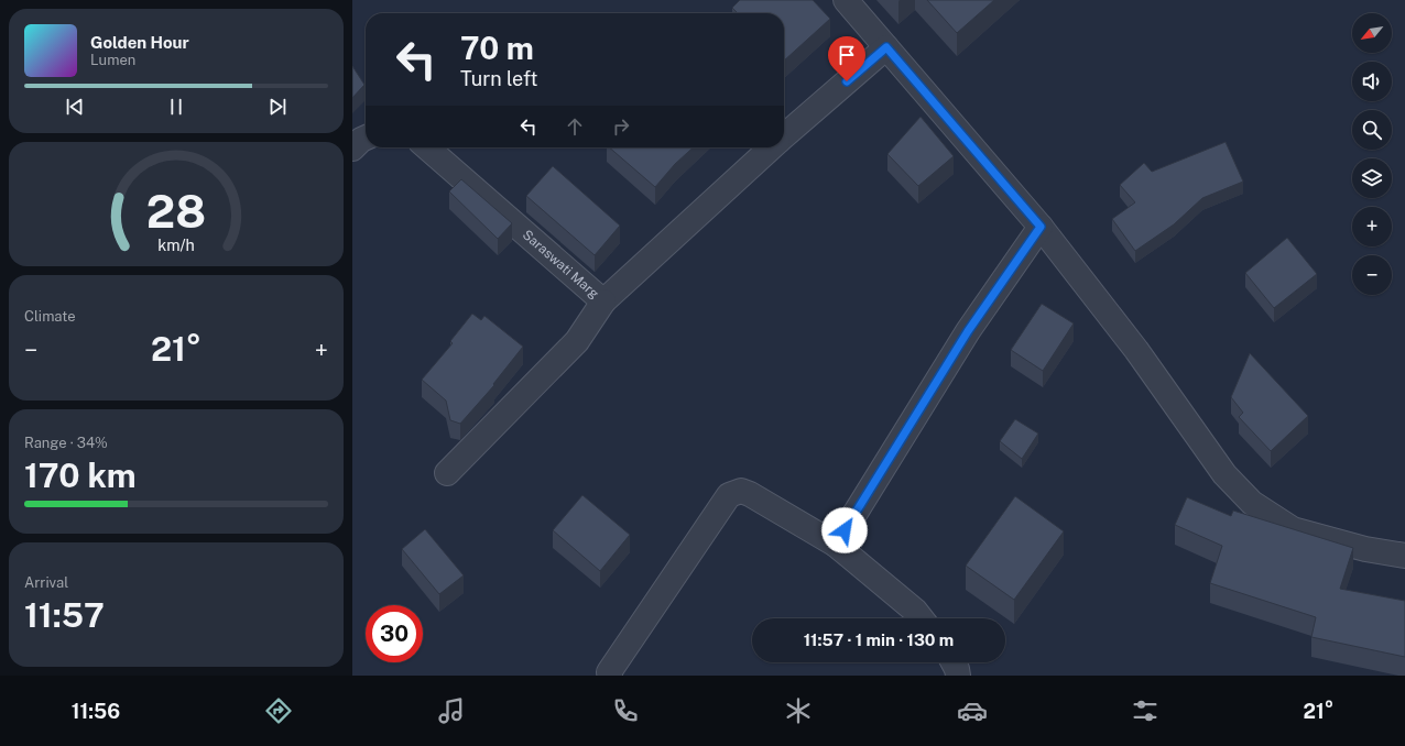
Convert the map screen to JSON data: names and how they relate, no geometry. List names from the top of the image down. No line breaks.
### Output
{"streets":{"street":["Saraswati Marg"]},"north":"bottom left","page":{"map_buttons":["+","−"],"turn":["70 m","Turn left"],"song":["Golden Hour","Lumen"],"tile":["Climate",["Range · 34%","170 km"],["Arrival","11:57"]],"heat":["−","21°","+"],"limit":"30","trip":"11:57 · 1 min · 130 m","tabs":["11:56","21°"],"gauge":["28","km/h"]}}
